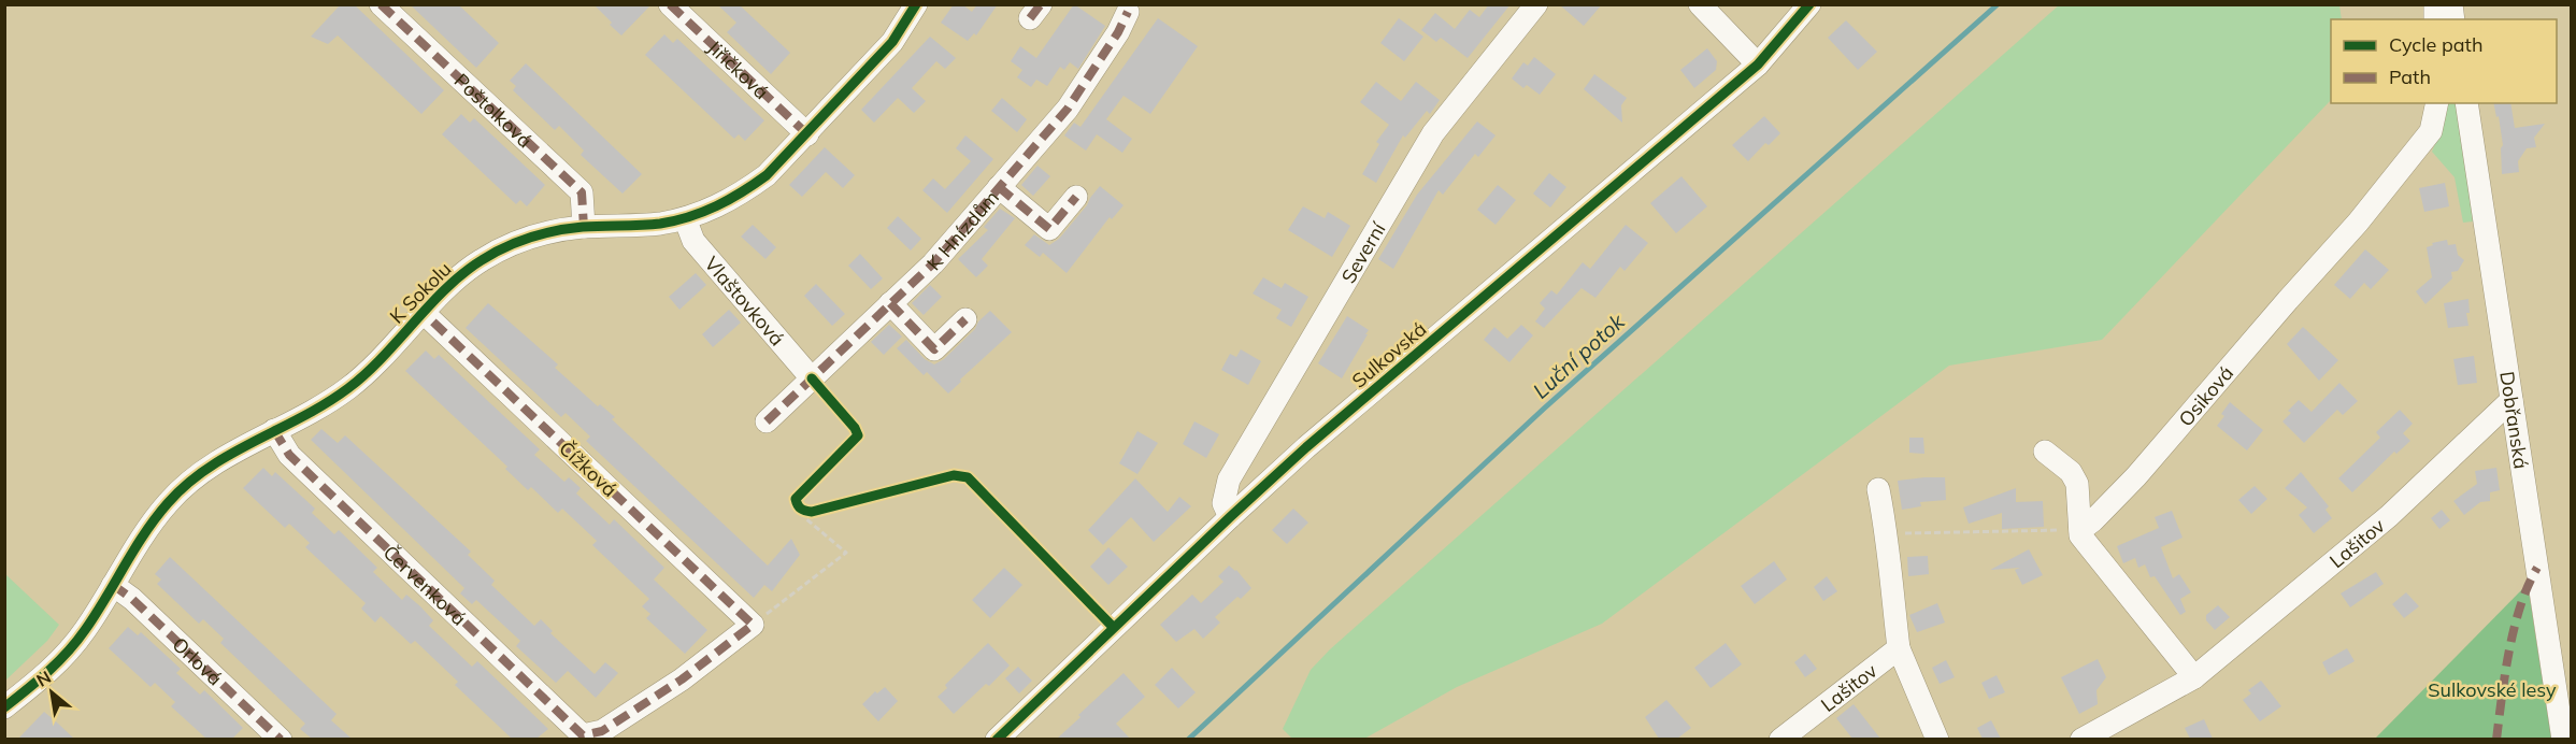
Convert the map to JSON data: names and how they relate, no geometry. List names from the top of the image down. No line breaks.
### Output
{"streets":{"street":["Jiřičková","Poštolková","K Hnízdům","Severní","K Sokolu","Vlaštovková","Sulkovská","Osiková","Dobřanská","Čížková","Lašitov","Červenková","Orlová"]},"crossings":[["Jiřičková","K Sokolu"],["Poštolková","K Sokolu"],["K Hnízdům","Vlaštovková"],["Severní","Sulkovská"],["K Sokolu","Vlaštovková"],["K Sokolu","Čížková"],["K Sokolu","Červenková"],["K Sokolu","Orlová"],["Dobřanská","Lašitov"],["Čížková","Červenková"]],"water":["Luční potok"],"parks":["Sulkovské lesy"],"legend":["Cycle path","Path"],"north":"top left"}
